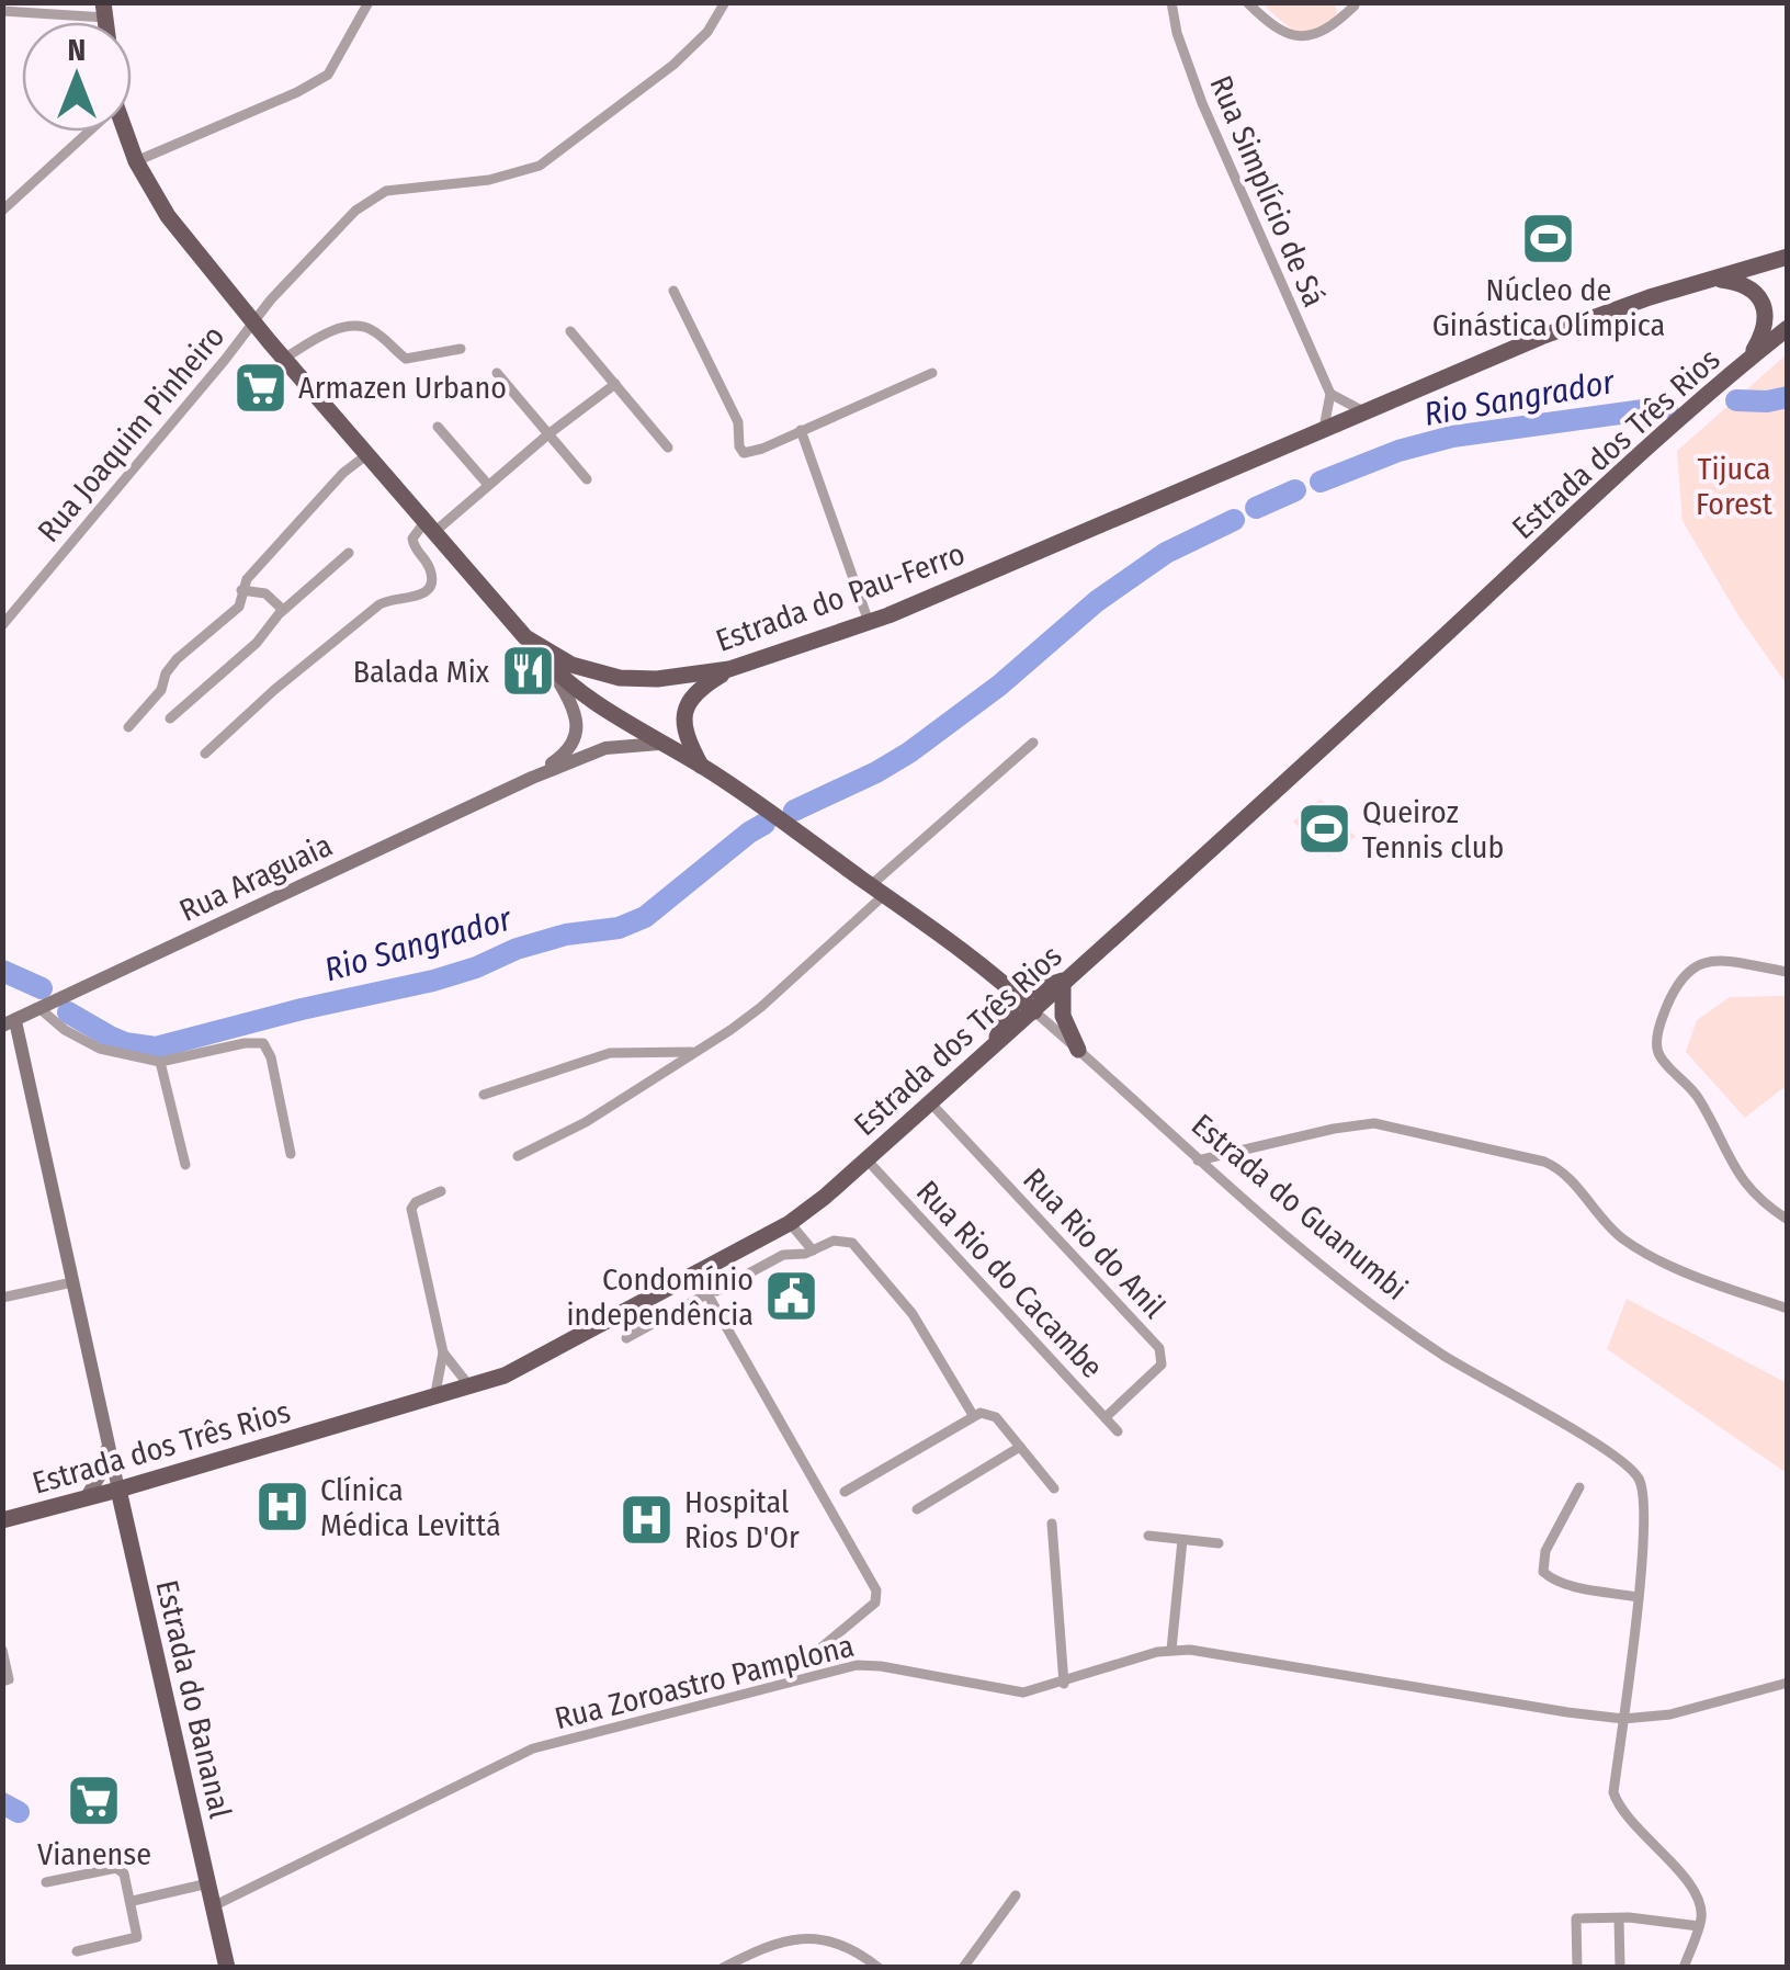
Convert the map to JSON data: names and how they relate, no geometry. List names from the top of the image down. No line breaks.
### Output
{"streets":{"main road":["Estrada dos Três Rios","Estrada do Pau-Ferro","Estrada do Guanumbi","Estrada do Bananal"],"street":["Rua Simplício de Sá","Rua Joaquim Pinheiro","Rua Araguaia","Rua Rio do Anil","Rua Rio do Cacambe","Rua Zoroastro Pamplona"]},"crossings":[["Rua Joaquim Pinheiro","Estrada do Pau-Ferro"],["Estrada dos Três Rios","Estrada do Guanumbi"],["Estrada dos Três Rios","Rua Rio do Anil"],["Estrada dos Três Rios","Rua Rio do Cacambe"],["Estrada dos Três Rios","Estrada do Bananal"],["Estrada do Pau-Ferro","Estrada do Guanumbi"],["Rua Araguaia","Estrada do Guanumbi"],["Rua Araguaia","Estrada do Bananal"],["Estrada do Guanumbi","Rua Zoroastro Pamplona"],["Rua Rio do Anil","Rua Rio do Cacambe"],["Rua Zoroastro Pamplona","Estrada do Bananal"]],"water":["Rio Sangrador"],"parks":["Tijuca Forest"],"places":{"sports":["Núcleo de Ginástica Olímpica","Queiroz Tennis club"],"supermarket":["Armazen Urbano","Vianense"],"restaurant":["Balada Mix"],"public building":["Condomínio independência"],"hospital":["Clínica Médica Levittá","Hospital Rios D'Or"]},"north":"top"}
